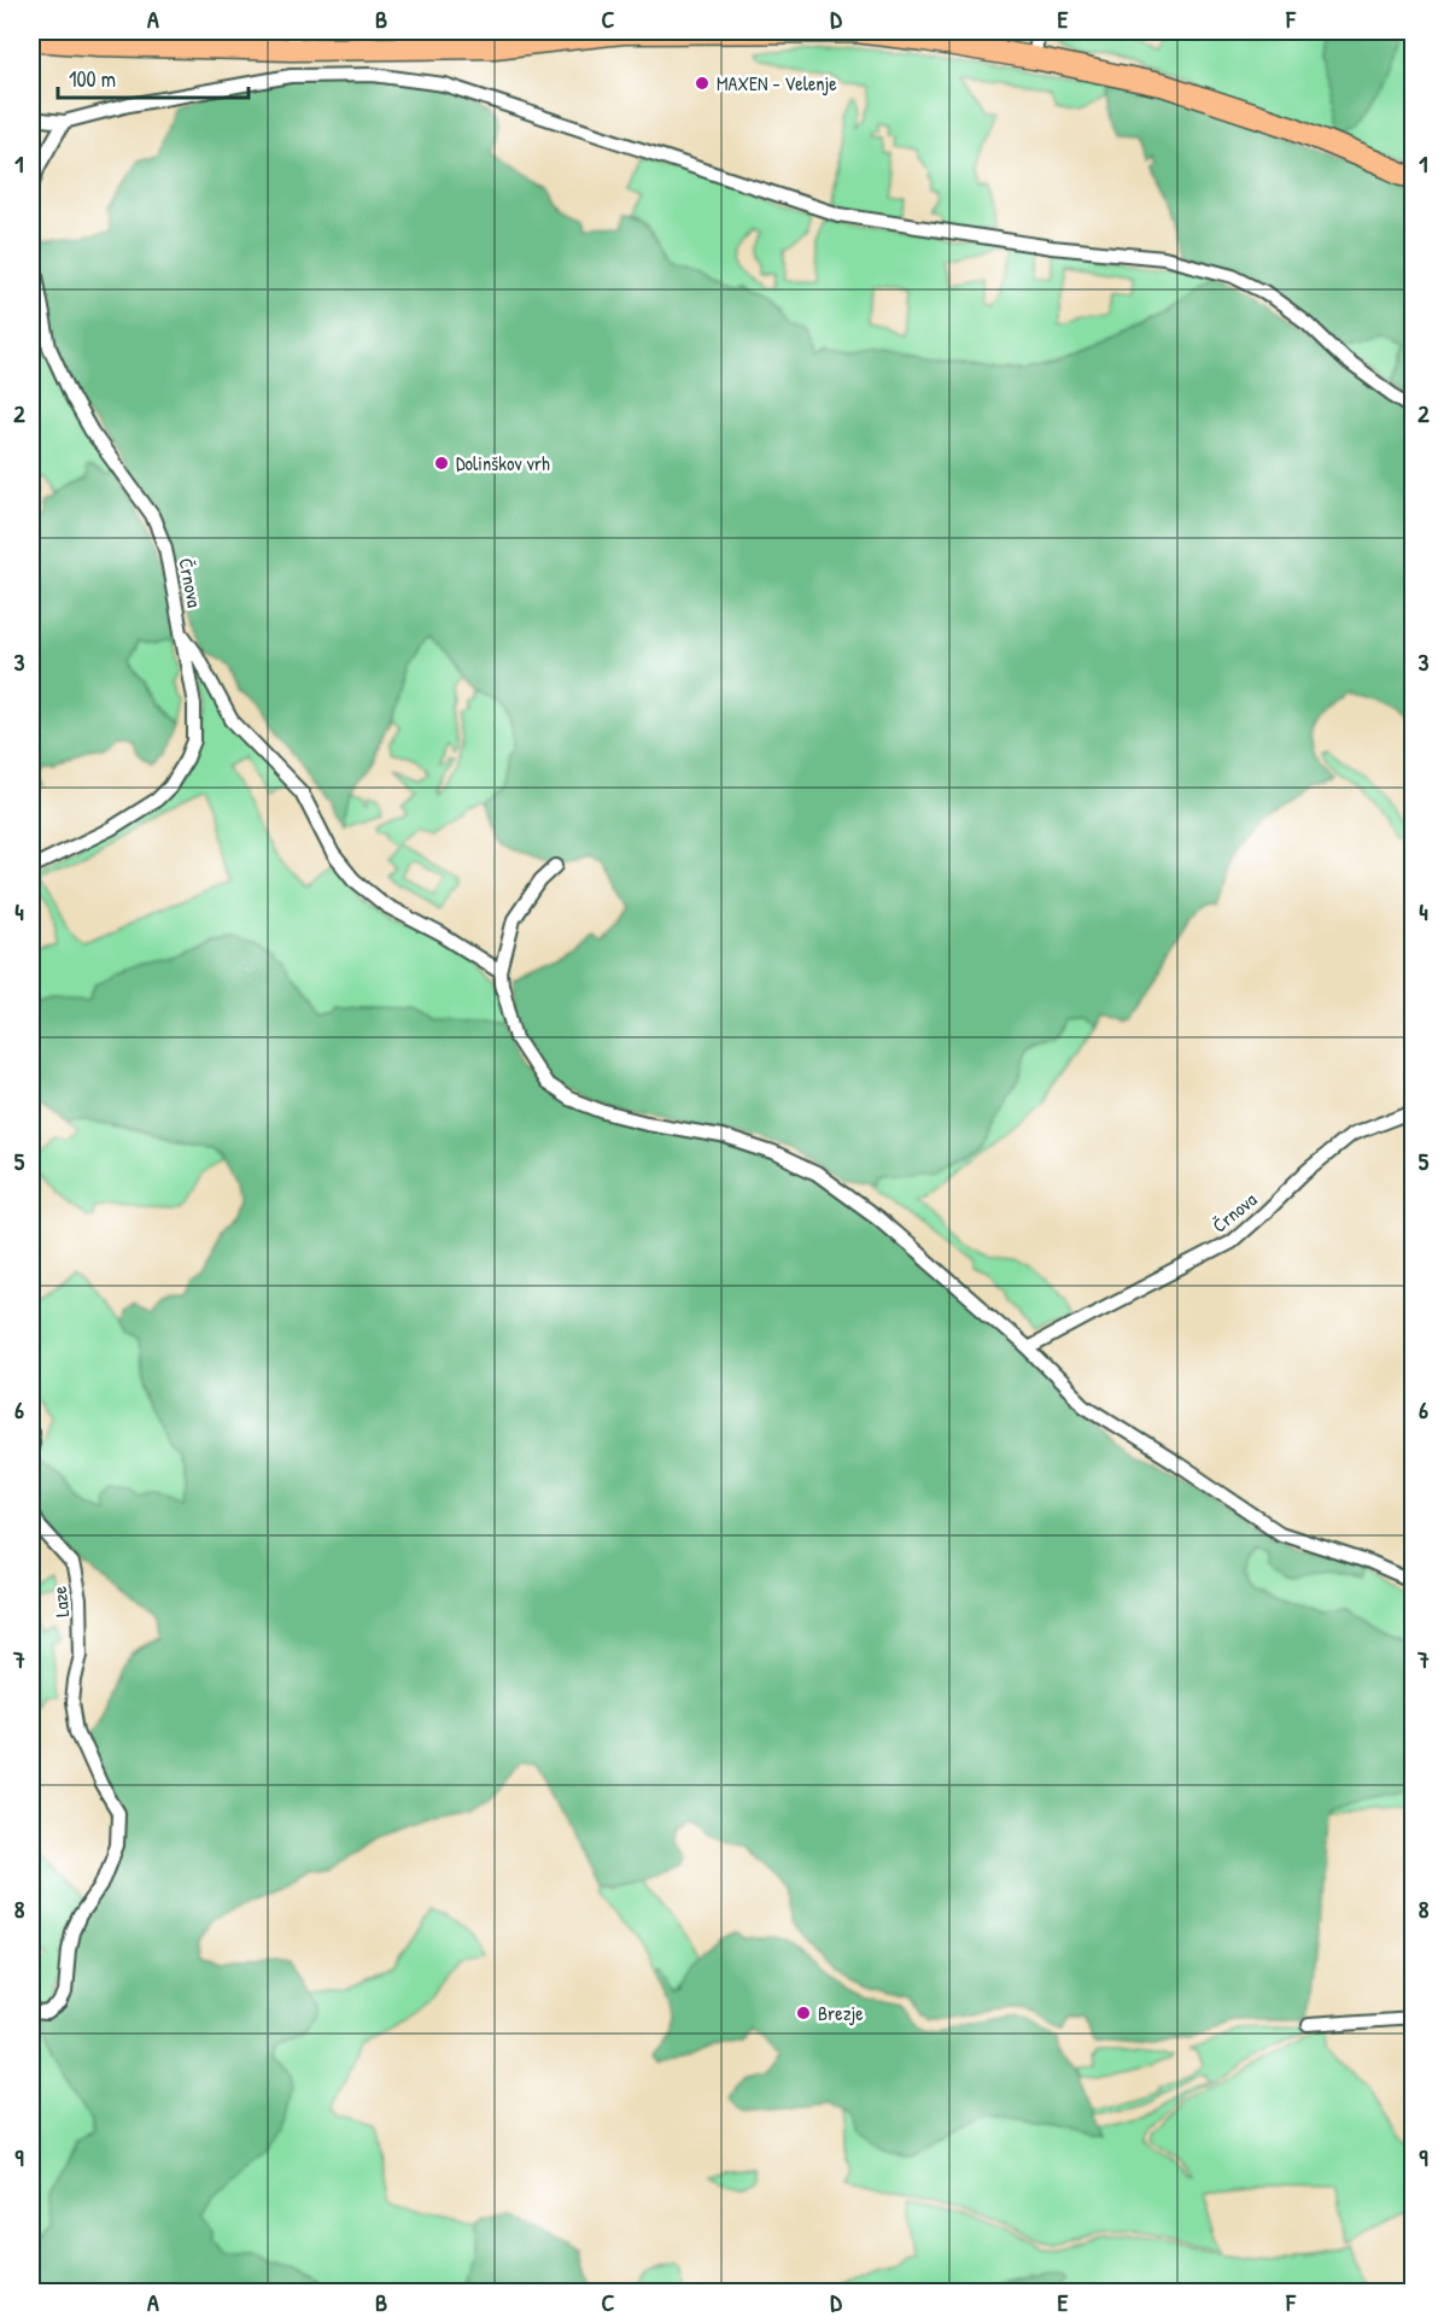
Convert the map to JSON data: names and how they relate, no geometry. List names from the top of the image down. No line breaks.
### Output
{"streets":{"street":["Črnova","Laze"]},"places":["MAXEN - Velenje","Dolinškov vrh","Brezje"],"scale_bar":"100 m","grid":{"columns":["A","B","C","D","E","F"],"rows":["1","2","3","4","5","6","7","8","9"]}}
